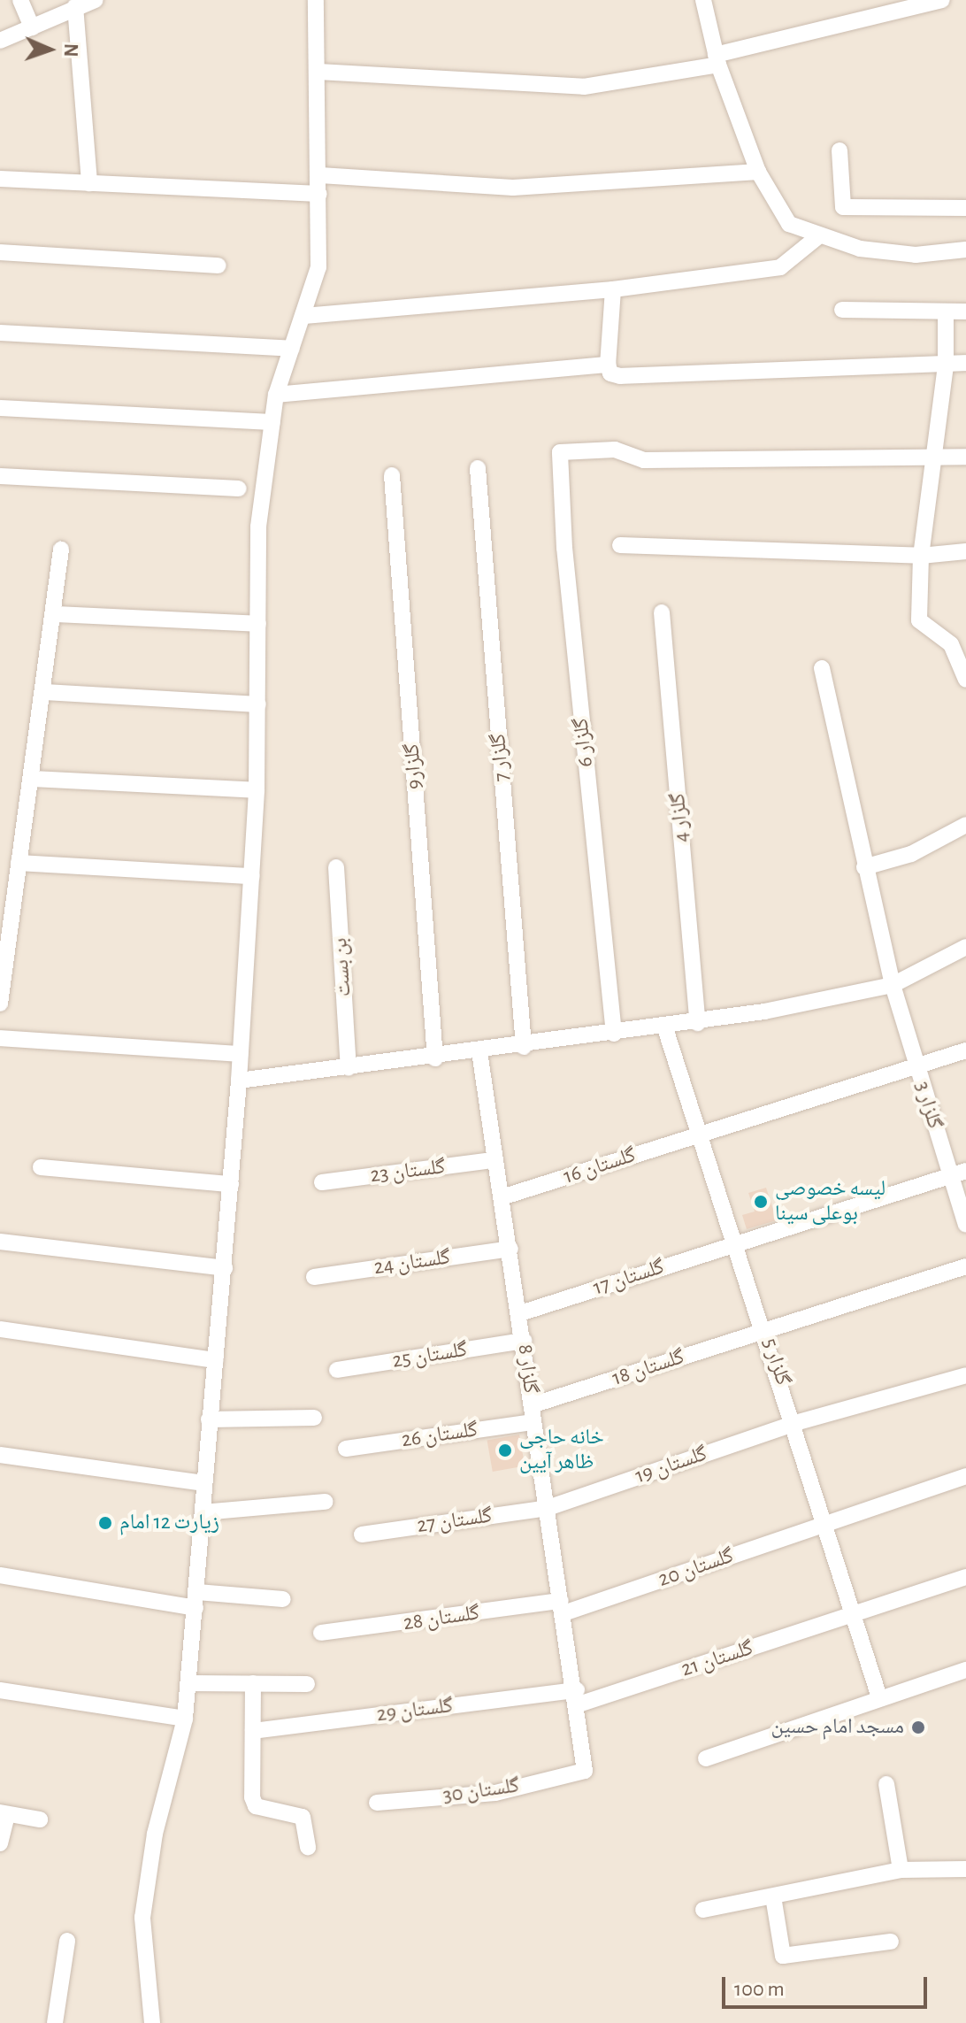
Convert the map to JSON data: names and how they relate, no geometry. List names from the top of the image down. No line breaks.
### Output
{"streets":{"street":["گلزار 6","گلزار 7","گلزار9","گلزار 4","بن بست","گلزار 3","گلستان 16","گلستان 23","گلستان 24","گلستان 17","گلستان 25","گلزار 5","گلستان 18","گلزار 8","گلستان 26","گلستان 19","گلستان 27","گلستان 20","گلستان 28","گلستان 21","گلستان 29","گلستان 30"]},"crossings":[["گلزار 3","گلستان 16"],["گلزار 3","گلستان 17"],["گلستان 16","گلزار 5"],["گلستان 16","گلزار 8"],["گلستان 23","گلزار 8"],["گلستان 24","گلزار 8"],["گلستان 17","گلزار 5"],["گلستان 17","گلزار 8"],["گلستان 25","گلزار 8"],["گلزار 5","گلستان 18"],["گلزار 5","گلستان 19"],["گلزار 5","گلستان 20"],["گلزار 5","گلستان 21"],["گلستان 18","گلزار 8"],["گلزار 8","گلستان 26"],["گلزار 8","گلستان 19"],["گلزار 8","گلستان 27"],["گلزار 8","گلستان 20"],["گلزار 8","گلستان 28"],["گلزار 8","گلستان 21"],["گلزار 8","گلستان 29"],["گلزار 8","گلستان 30"],["گلستان 19","گلستان 27"],["گلستان 20","گلستان 28"],["گلستان 21","گلستان 29"]],"places":["لیسه خصوصی بوعلی سینا","خانه حاجی ظاهر آیین","زیارت 12 امام","مسجد امام حسین"],"scale_bar":"100 m","north":"right"}
